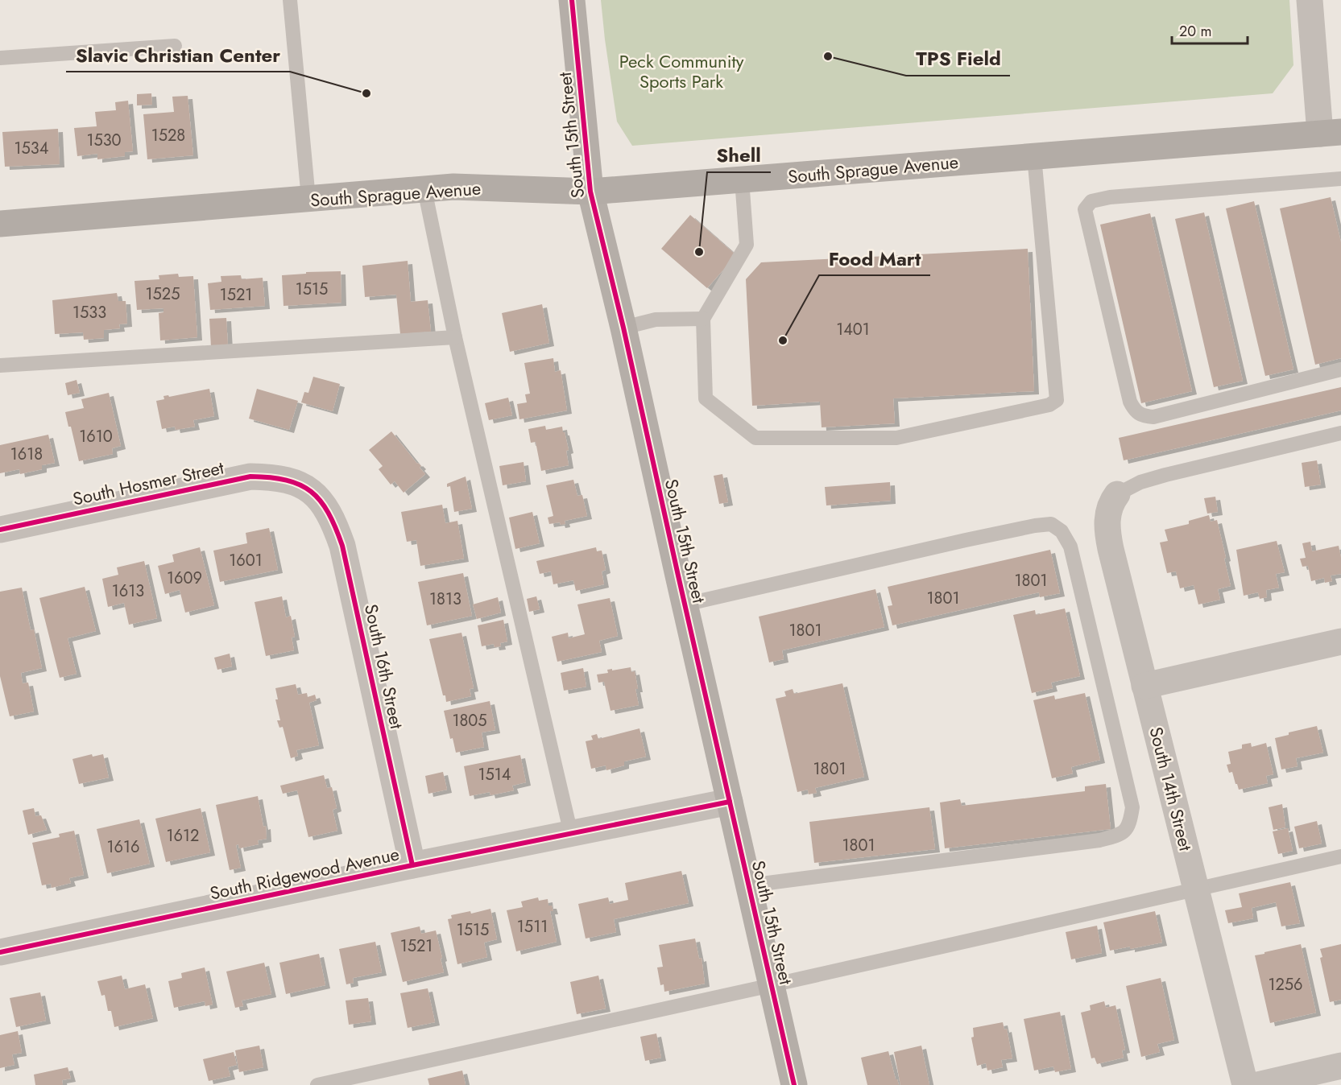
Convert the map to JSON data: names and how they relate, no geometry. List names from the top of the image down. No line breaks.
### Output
{"streets":{"main road":["South Sprague Avenue"],"street":["South 15th Street","South Hosmer Street","South 16th Street","South 14th Street","South Ridgewood Avenue"]},"crossings":[["South 15th Street","South Sprague Avenue"],["South 15th Street","South Ridgewood Avenue"],["South Hosmer Street","South 16th Street"],["South 16th Street","South Ridgewood Avenue"]],"parks":["Peck Community Sports Park"],"places":["TPS Field","Slavic Christian Center","Shell","Food Mart"],"house_numbers":["1528","1530","1534","1515","1525","1521","1533","1401","1610","1618","1601","1609","1801","1613","1801","1813","1801","1805","1801","1514","1612","1801","1616","1511","1515","1521","1256"],"scale_bar":"20 m"}
